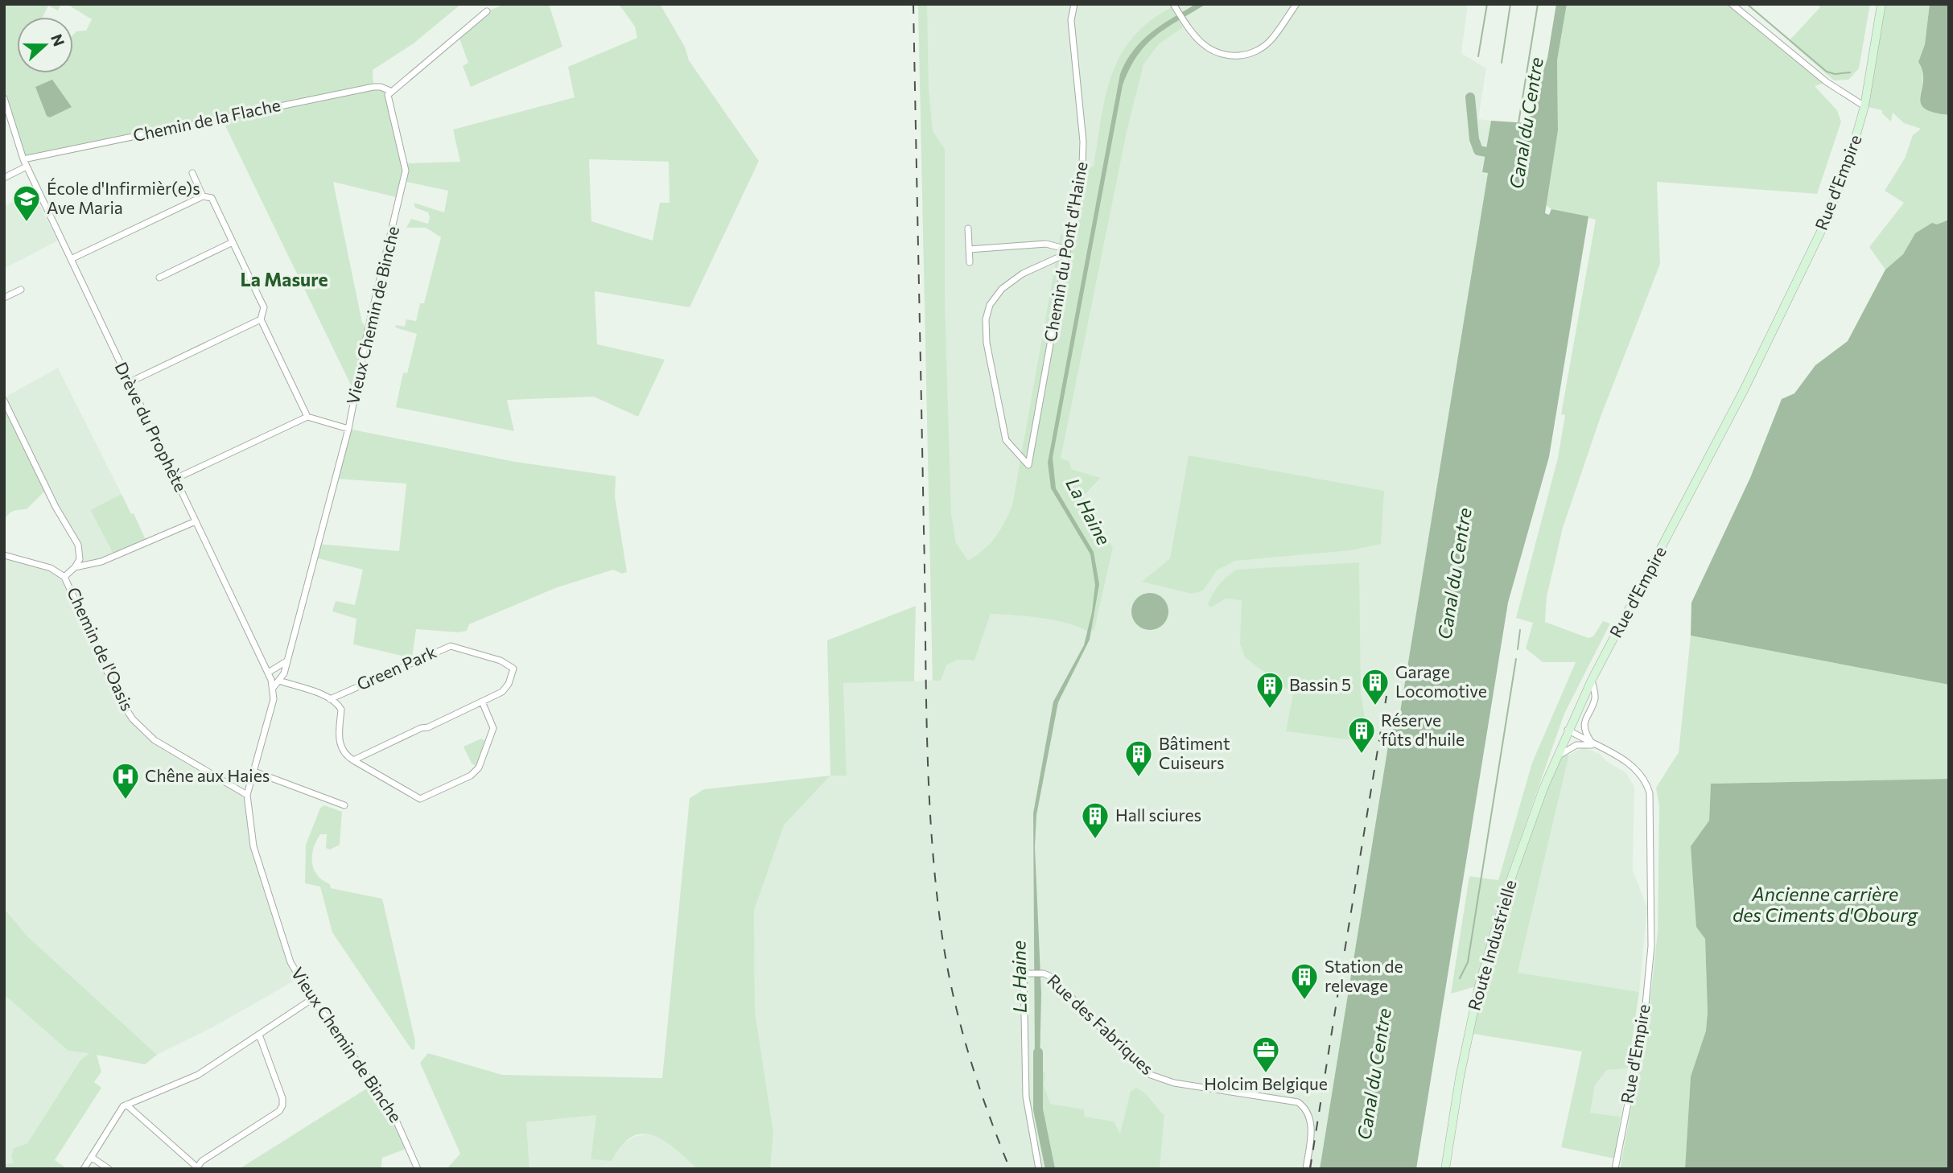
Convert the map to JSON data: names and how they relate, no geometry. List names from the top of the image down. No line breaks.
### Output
{"streets":{"main road":["Rue d'Empire","Route Industrielle"],"street":["Chemin de la Flache","Chemin du Pont d'Haine","Vieux Chemin de Binche","Drève du Prophète","Chemin de l'Oasis","Green Park","Rue des Fabriques"]},"crossings":[["Chemin de la Flache","Vieux Chemin de Binche"],["Chemin de la Flache","Drève du Prophète"],["Rue d'Empire","Route Industrielle"],["Vieux Chemin de Binche","Drève du Prophète"],["Vieux Chemin de Binche","Chemin de l'Oasis"]],"districts":["La Masure"],"water":["Canal du Centre","La Haine","Ancienne carrière des Ciments d'Obourg"],"places":{"school or university":["École d'Infirmièr(e)s Ave Maria"],"building":["Garage Locomotive","Bassin 5","Réserve fûts d'huile","Bâtiment Cuiseurs","Hall sciures","Station de relevage"],"hospital":["Chêne aux Haies"],"office":["Holcim Belgique"]},"north":"right"}
